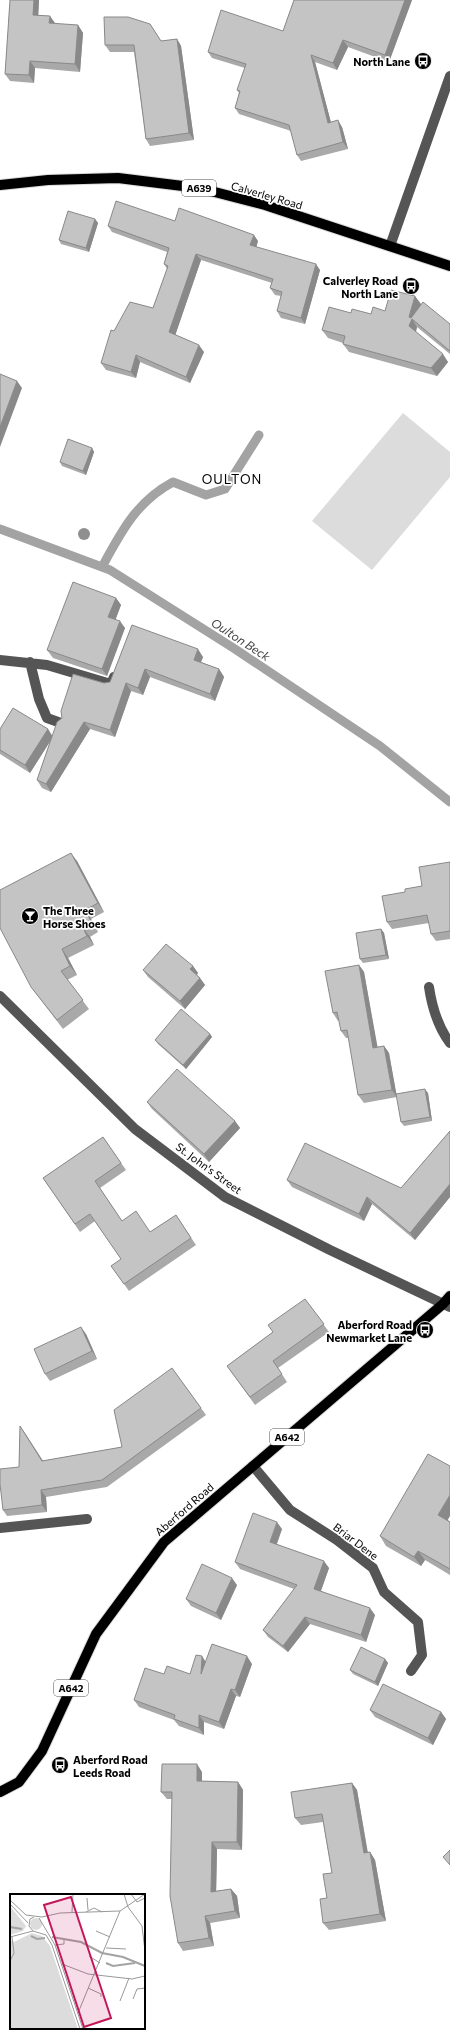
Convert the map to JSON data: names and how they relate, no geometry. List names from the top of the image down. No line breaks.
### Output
{"streets":{"main road":["A639","Calverley Road","A642","Aberford Road"],"street":["St. John's Street","Briar Dene"]},"crossings":[["St. John's Street","Aberford Road"],["Aberford Road","Briar Dene"]],"districts":["OULTON"],"water":["Oulton Beck"],"places":{"bus stop":["North Lane","Calverley Road North Lane","Aberford Road Newmarket Lane","Aberford Road Leeds Road"],"bar":["The Three Horse Shoes"]}}
